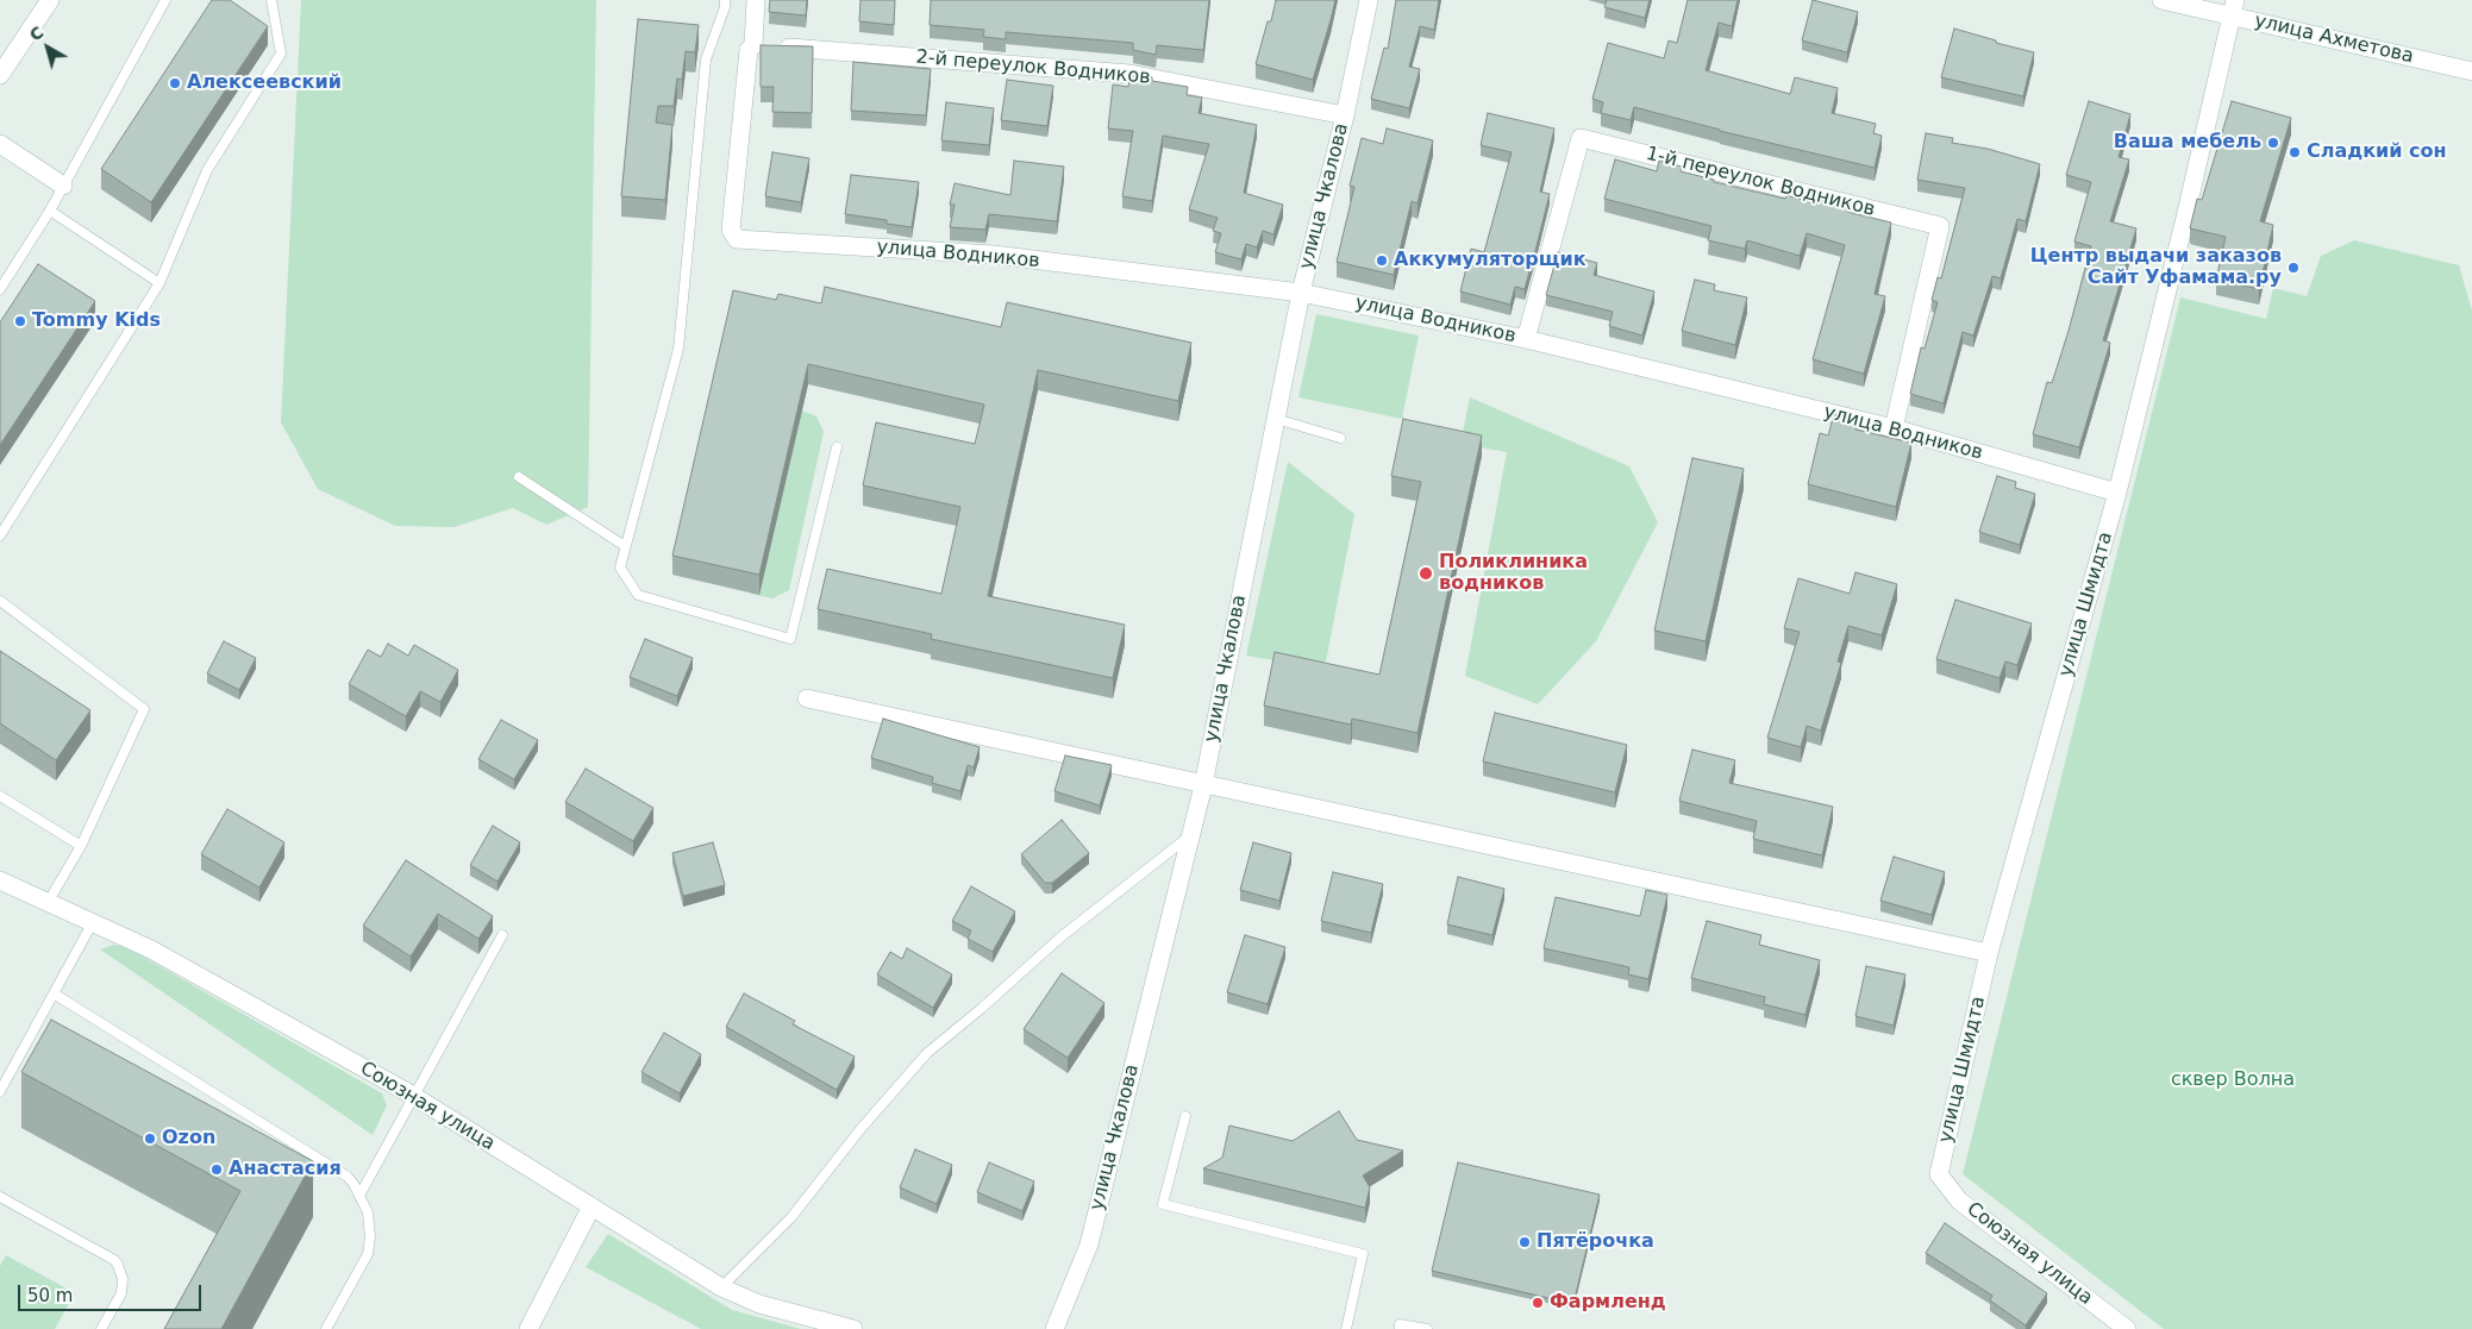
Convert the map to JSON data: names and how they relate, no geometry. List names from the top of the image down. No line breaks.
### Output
{"streets":{"street":["улица Ахметова","2-й переулок Водников","1-й переулок Водников","улица Чкалова","улица Водников","улица Шмидта","Союзная улица"]},"crossings":[["улица Ахметова","улица Шмидта"],["2-й переулок Водников","улица Чкалова"],["2-й переулок Водников","улица Водников"],["1-й переулок Водников","улица Водников"],["улица Чкалова","улица Водников"],["улица Водников","улица Шмидта"],["улица Шмидта","Союзная улица"]],"parks":["сквер Волна"],"places":["Алексеевский","Ваша мебель","Сладкий сон","Аккумуляторщик","Центр выдачи заказов Сайт Уфамама.ру","Tommy Kids","Поликлиника водников","Ozon","Анастасия","Пятёрочка","Фармленд"],"scale_bar":"50 m","north":"top left"}
